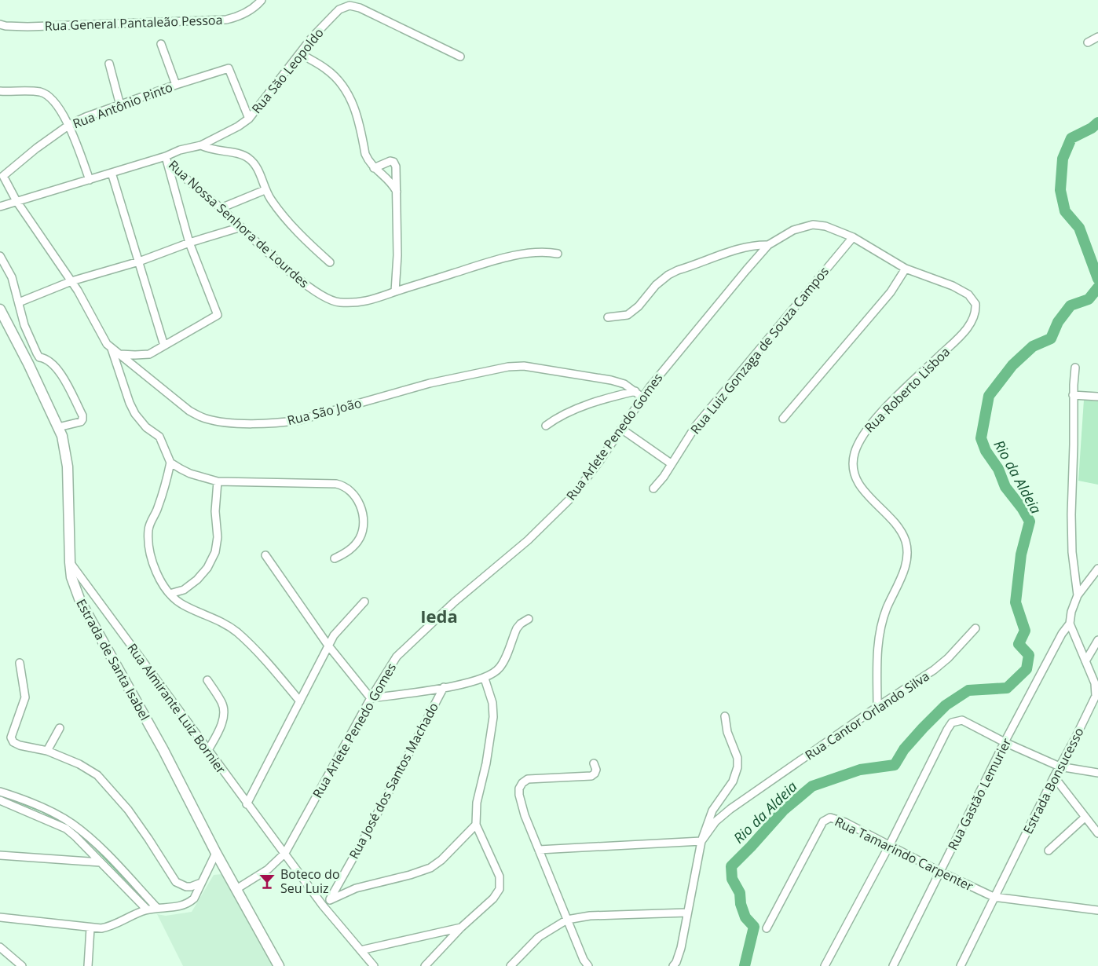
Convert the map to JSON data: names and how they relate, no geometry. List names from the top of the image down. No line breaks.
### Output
{"streets":{"main road":["Estrada de Santa Isabel"],"street":["Rua General Pantaleão Pessoa","Rua São Leopoldo","Rua Antônio Pinto","Rua Nossa Senhora de Lourdes","Rua Luiz Gonzaga de Souza Campos","Rua Roberto Lisboa","Rua São João","Rua Arlete Penedo Gomes","Rua Almirante Luiz Bornier","Rua Cantor Orlando Silva","Rua José dos Santos Machado","Estrada Bonsucesso","Rua Gastão Lemurier","Rua Tamarindo Carpenter"]},"crossings":[["Rua São Leopoldo","Rua Antônio Pinto"],["Rua São Leopoldo","Rua Nossa Senhora de Lourdes"],["Rua São Leopoldo","Rua São João"],["Rua Antônio Pinto","Rua São João"],["Rua Luiz Gonzaga de Souza Campos","Rua Arlete Penedo Gomes"],["Rua Roberto Lisboa","Rua Arlete Penedo Gomes"],["Rua Roberto Lisboa","Rua Cantor Orlando Silva"],["Rua São João","Rua Arlete Penedo Gomes"],["Rua Arlete Penedo Gomes","Estrada de Santa Isabel"],["Rua Arlete Penedo Gomes","Rua Almirante Luiz Bornier"],["Estrada de Santa Isabel","Rua Almirante Luiz Bornier"],["Estrada Bonsucesso","Rua Gastão Lemurier"],["Estrada Bonsucesso","Rua Tamarindo Carpenter"],["Rua Gastão Lemurier","Rua Tamarindo Carpenter"]],"districts":["Ieda"],"water":["Rio da Aldeia"],"places":{"bar":["Boteco do Seu Luiz"]}}
